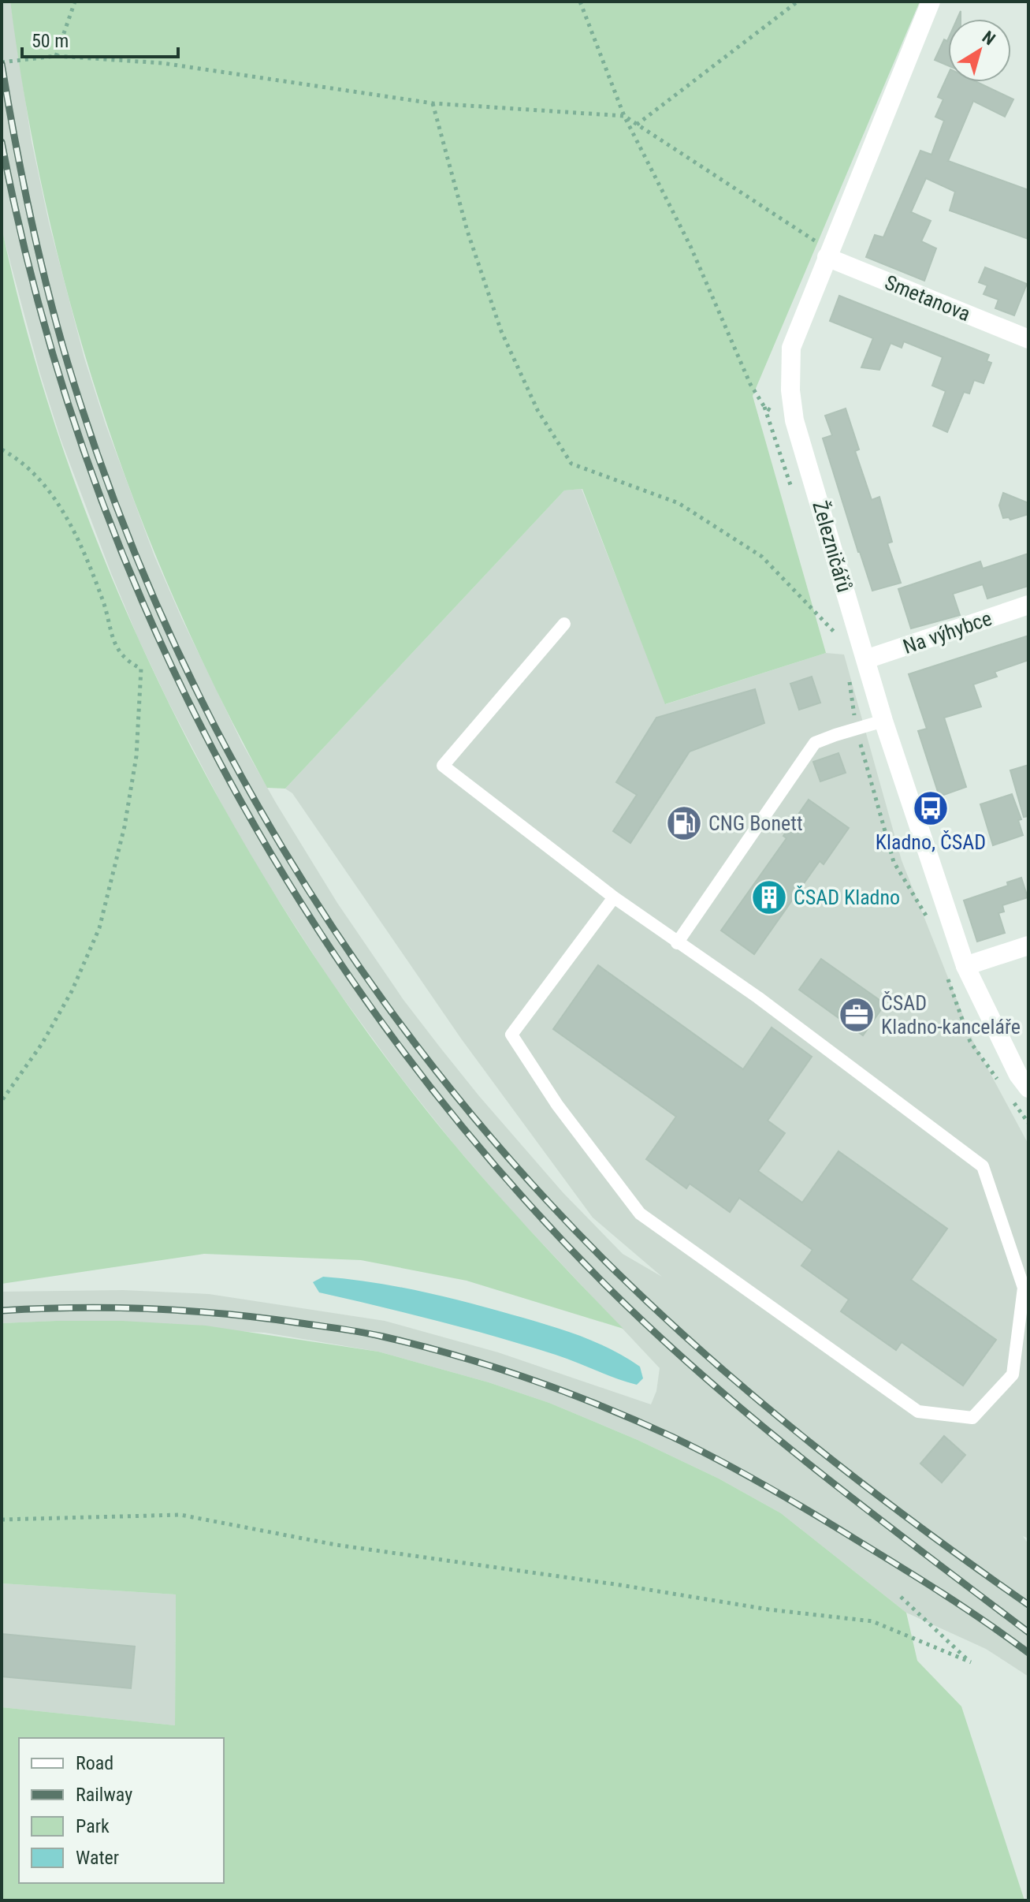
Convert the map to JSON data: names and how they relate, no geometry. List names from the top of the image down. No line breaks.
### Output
{"streets":{"street":["Smetanova","Železničářů","Na výhybce"]},"crossings":[["Smetanova","Železničářů"],["Železničářů","Na výhybce"]],"places":{"bus stop":["Kladno, ČSAD"],"fuel station":["CNG Bonett"],"building":["ČSAD Kladno"],"office":["ČSAD Kladno-kanceláře"]},"legend":["Road","Railway","Park","Water"],"scale_bar":"50 m","north":"top right"}
